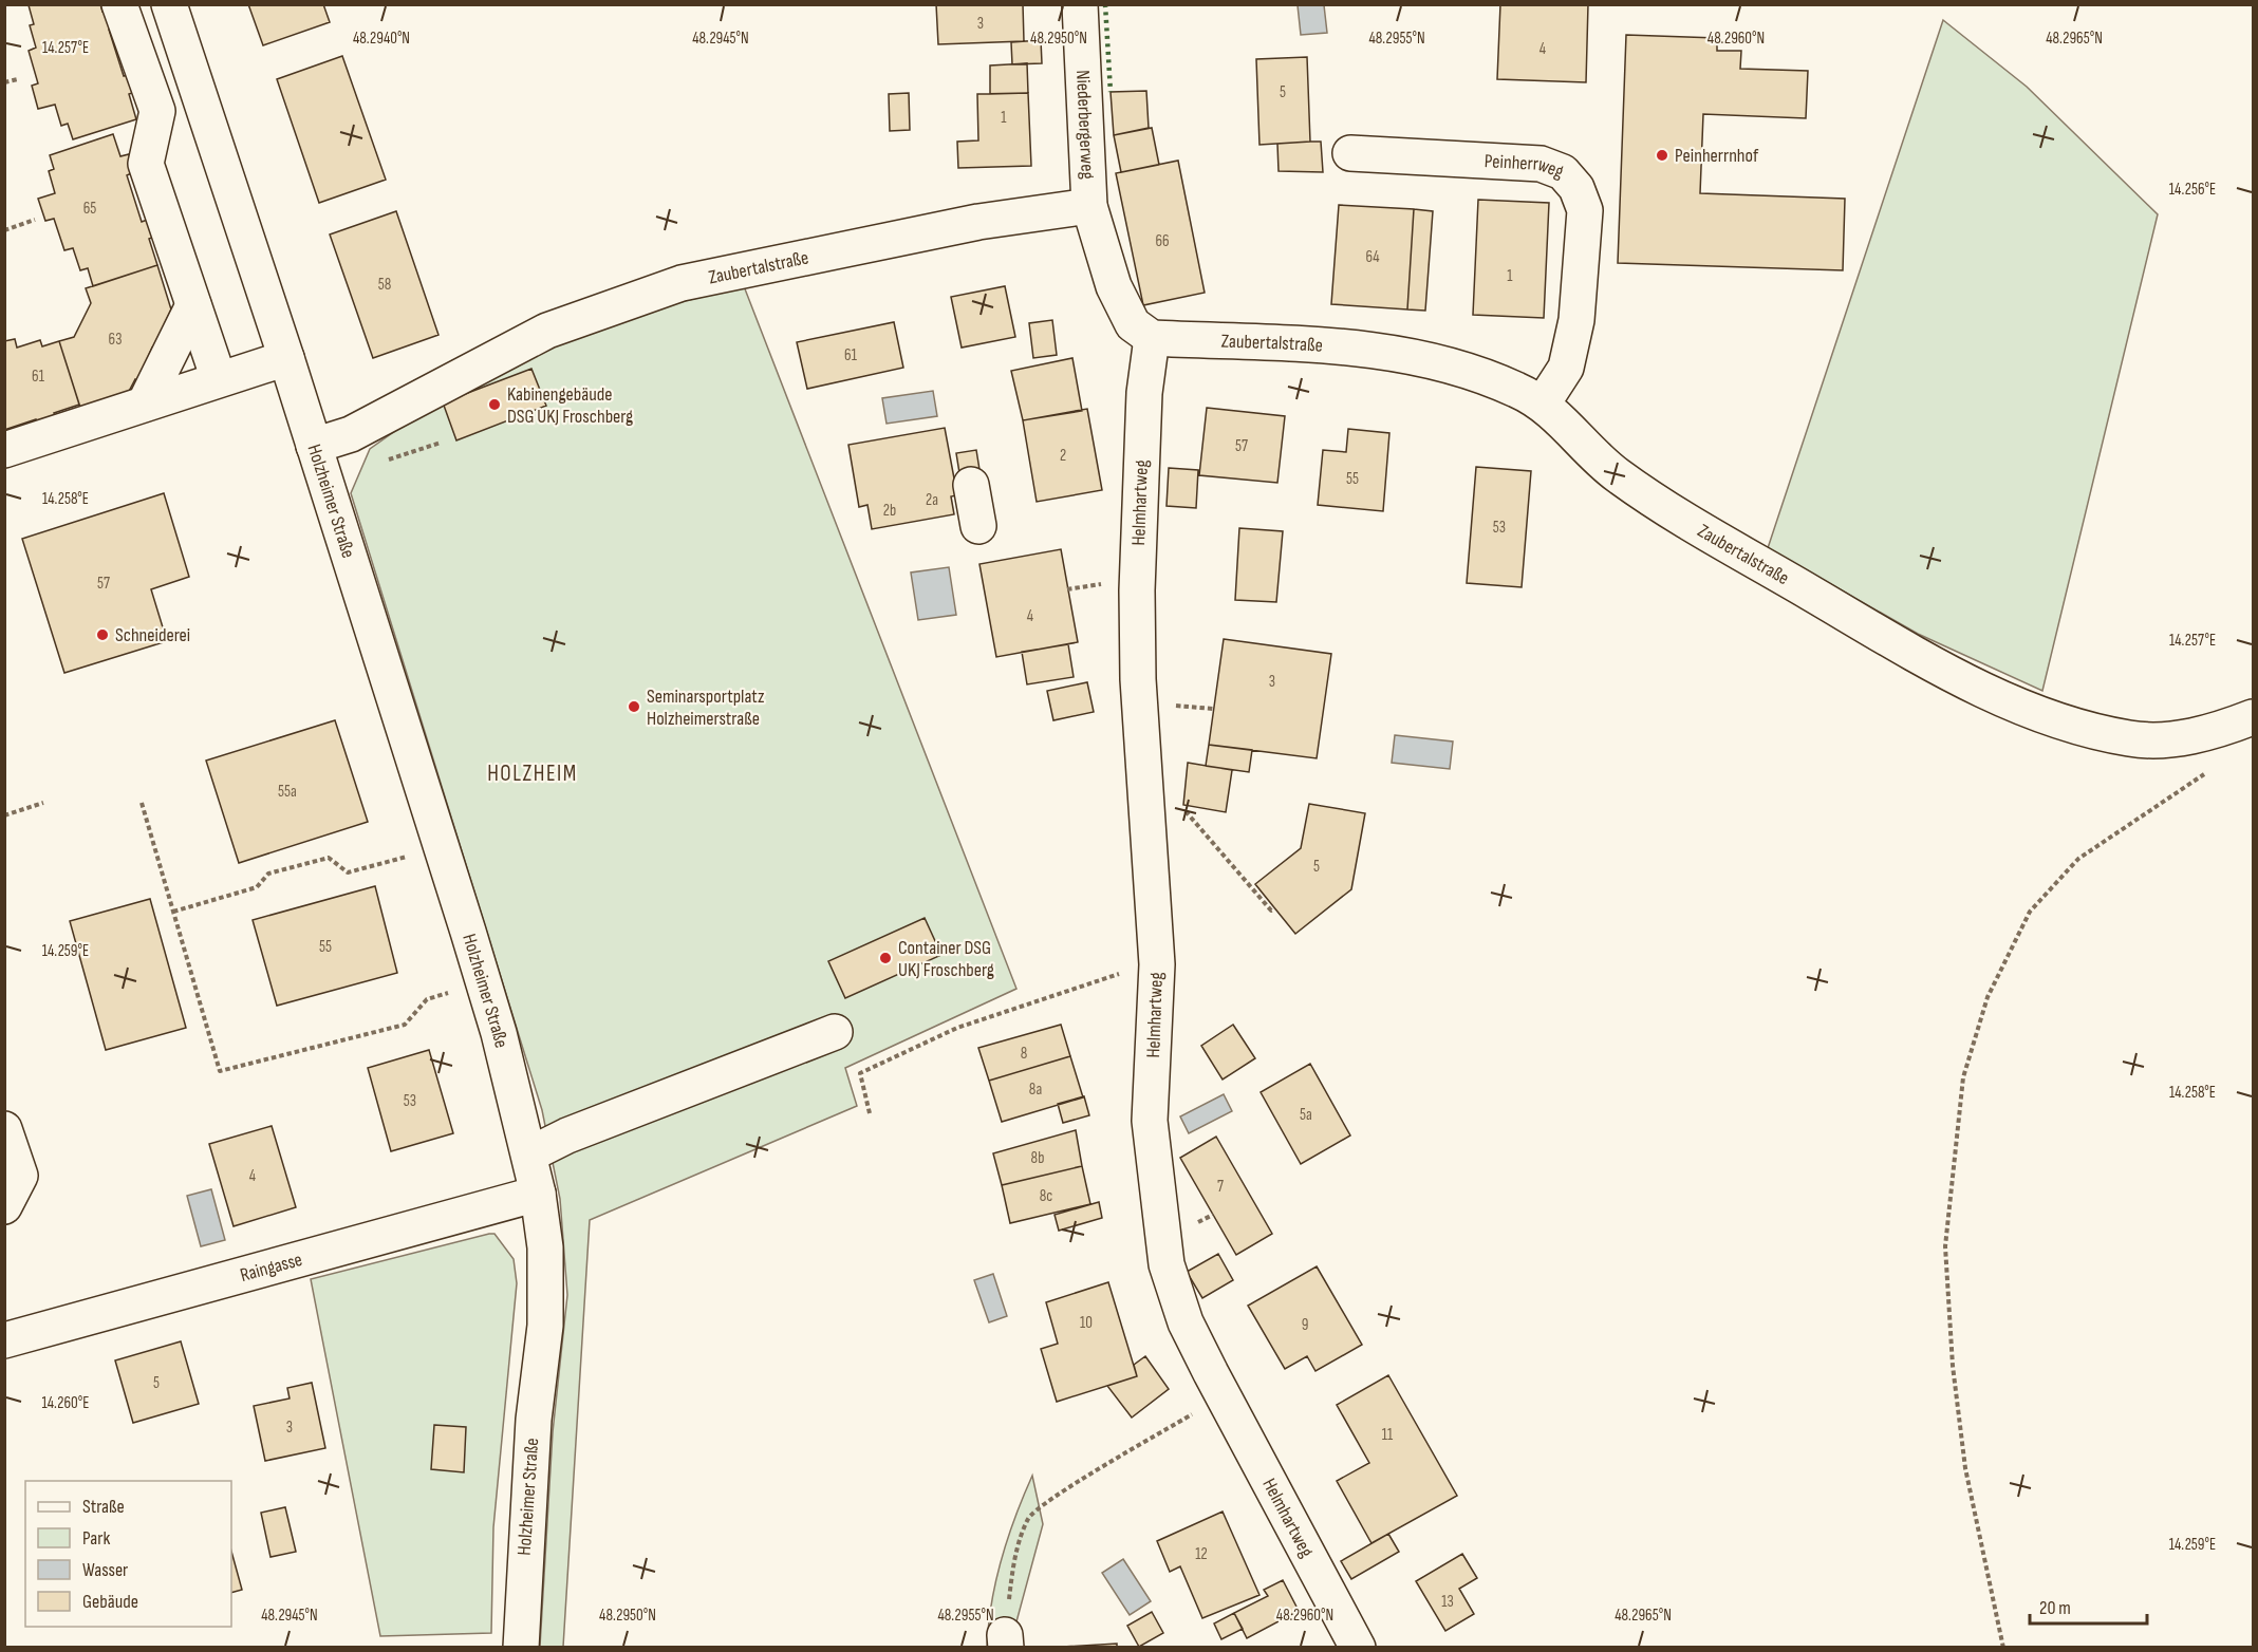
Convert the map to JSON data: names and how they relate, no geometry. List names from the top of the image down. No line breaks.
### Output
{"streets":{"street":["Niederbergerweg","Peinherrweg","Zaubertalstraße","Holzheimer Straße","Helmhartweg","Raingasse"]},"crossings":[["Niederbergerweg","Zaubertalstraße"],["Peinherrweg","Zaubertalstraße"],["Zaubertalstraße","Holzheimer Straße"],["Zaubertalstraße","Helmhartweg"],["Holzheimer Straße","Raingasse"]],"districts":["HOLZHEIM"],"places":["Peinherrnhof","Kabinengebäude DSG UKJ Froschberg","Schneiderei","Seminarsportplatz Holzheimerstraße","Container DSG UKJ Froschberg"],"house_numbers":["3","4","5","1","65","66","64","1","58","63","61","61","57","2","55","2a","2b","53","57","4","3","55a","5","55","8","8a","53","5a","8b","4","7","8c","10","9","5","3","11","12","13"],"legend":["Straße","Park","Wasser","Gebäude"],"scale_bar":"20 m","coordinates":["48.2940°N","48.2945°N","48.2950°N","48.2955°N","48.2960°N","48.2965°N","14.257°E","14.256°E","14.258°E","14.259°E","14.260°E"]}
